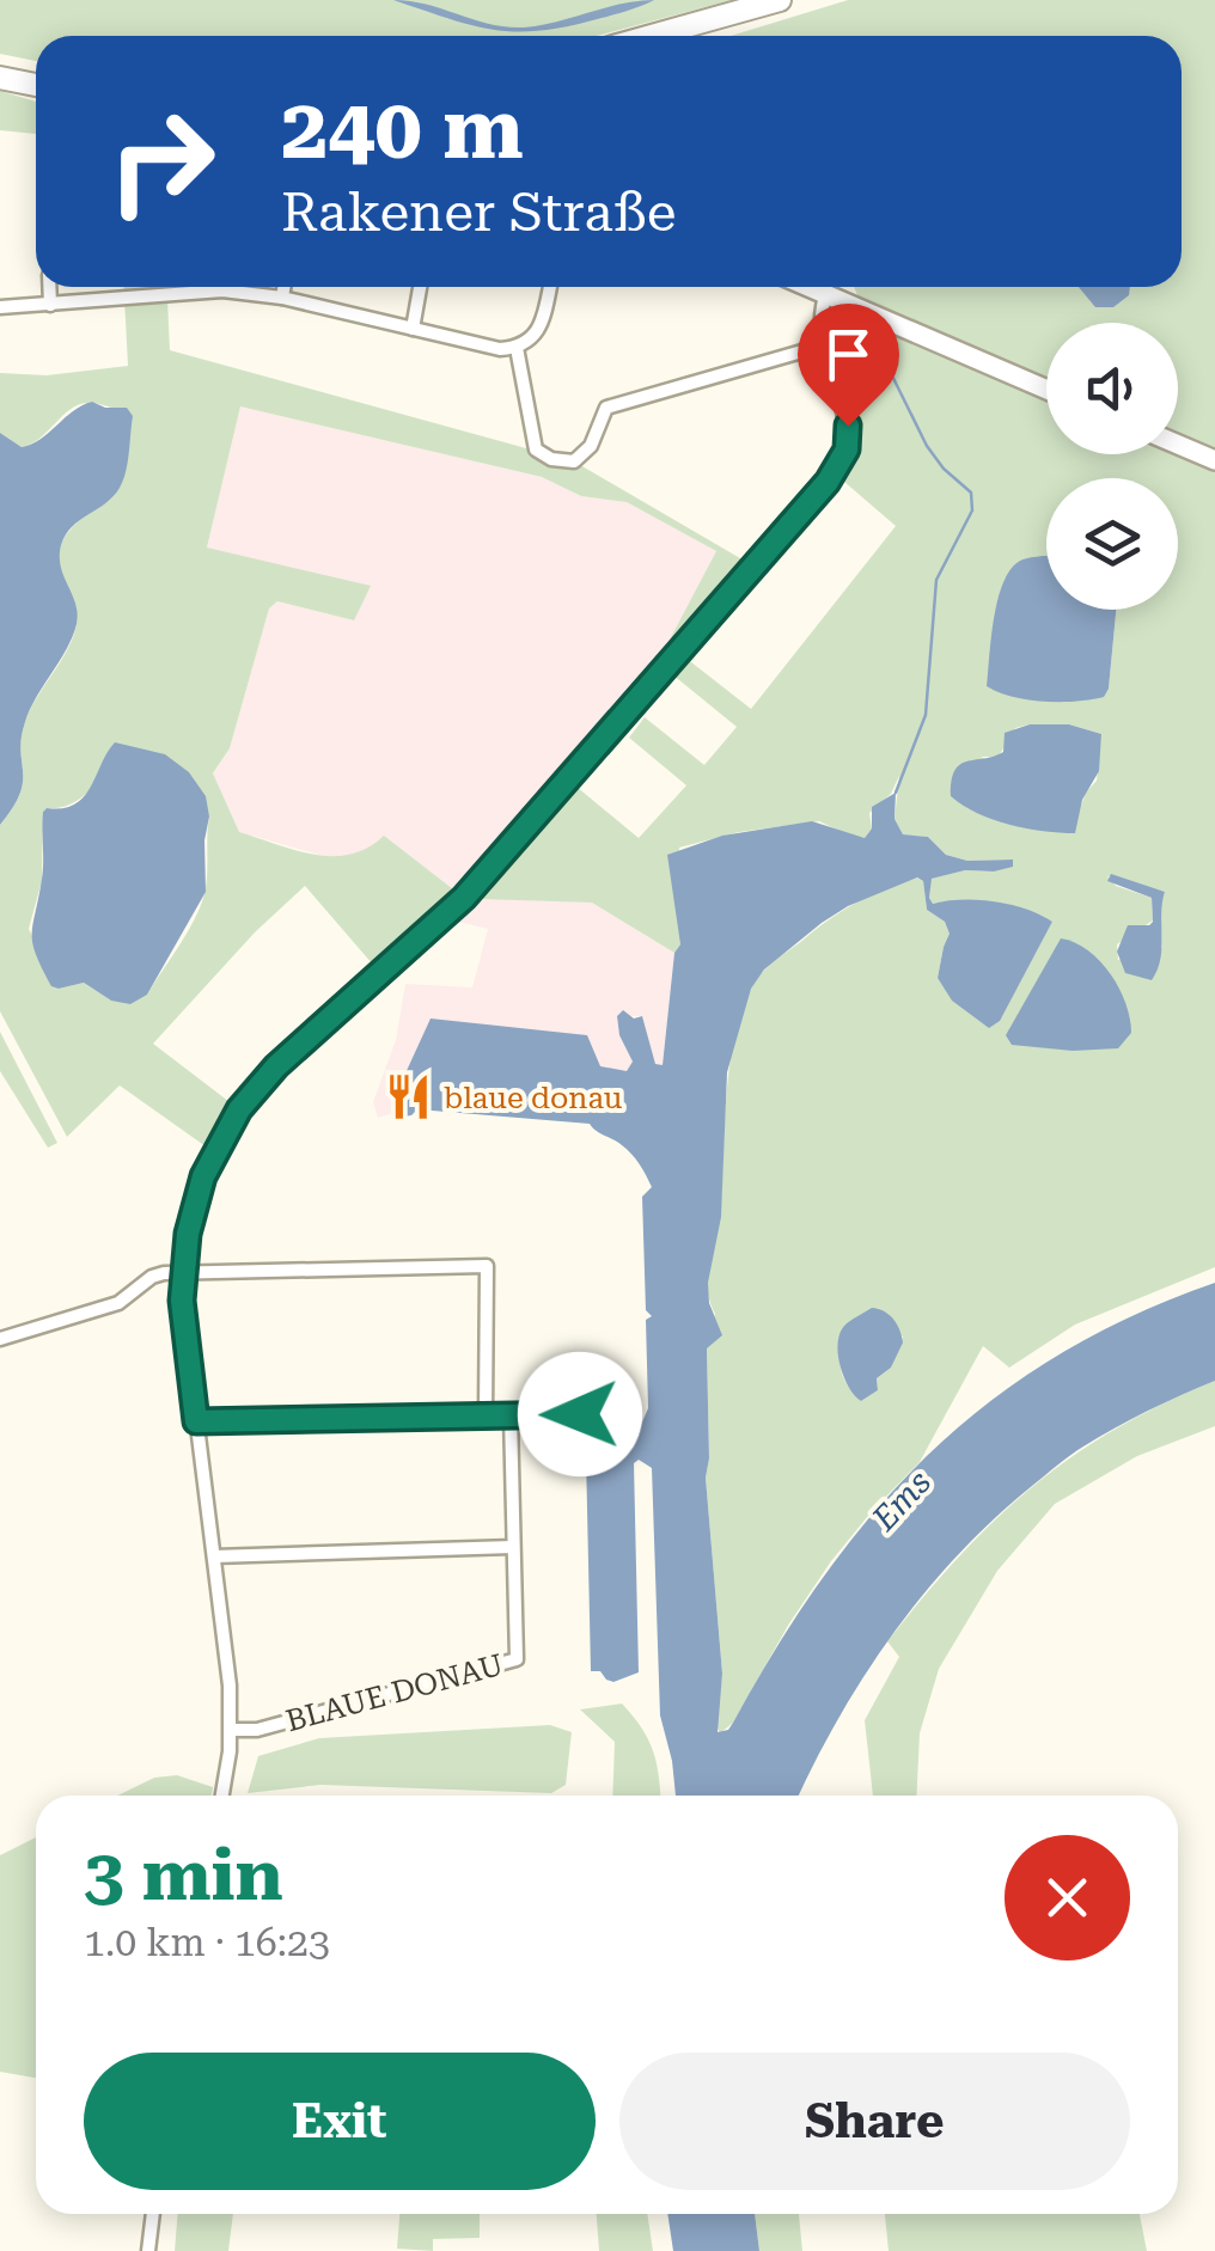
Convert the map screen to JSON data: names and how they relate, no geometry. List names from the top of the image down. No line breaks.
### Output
{"streets":{"street":["BLAUE DONAU"]},"water":["Ems"],"places":{"restaurant":["blaue donau"]},"page":{"turn":["240 m","Rakener Straße"],"heading":["3 min","1.0 km · 16:23"],"buttons":["Exit","Share"]}}
